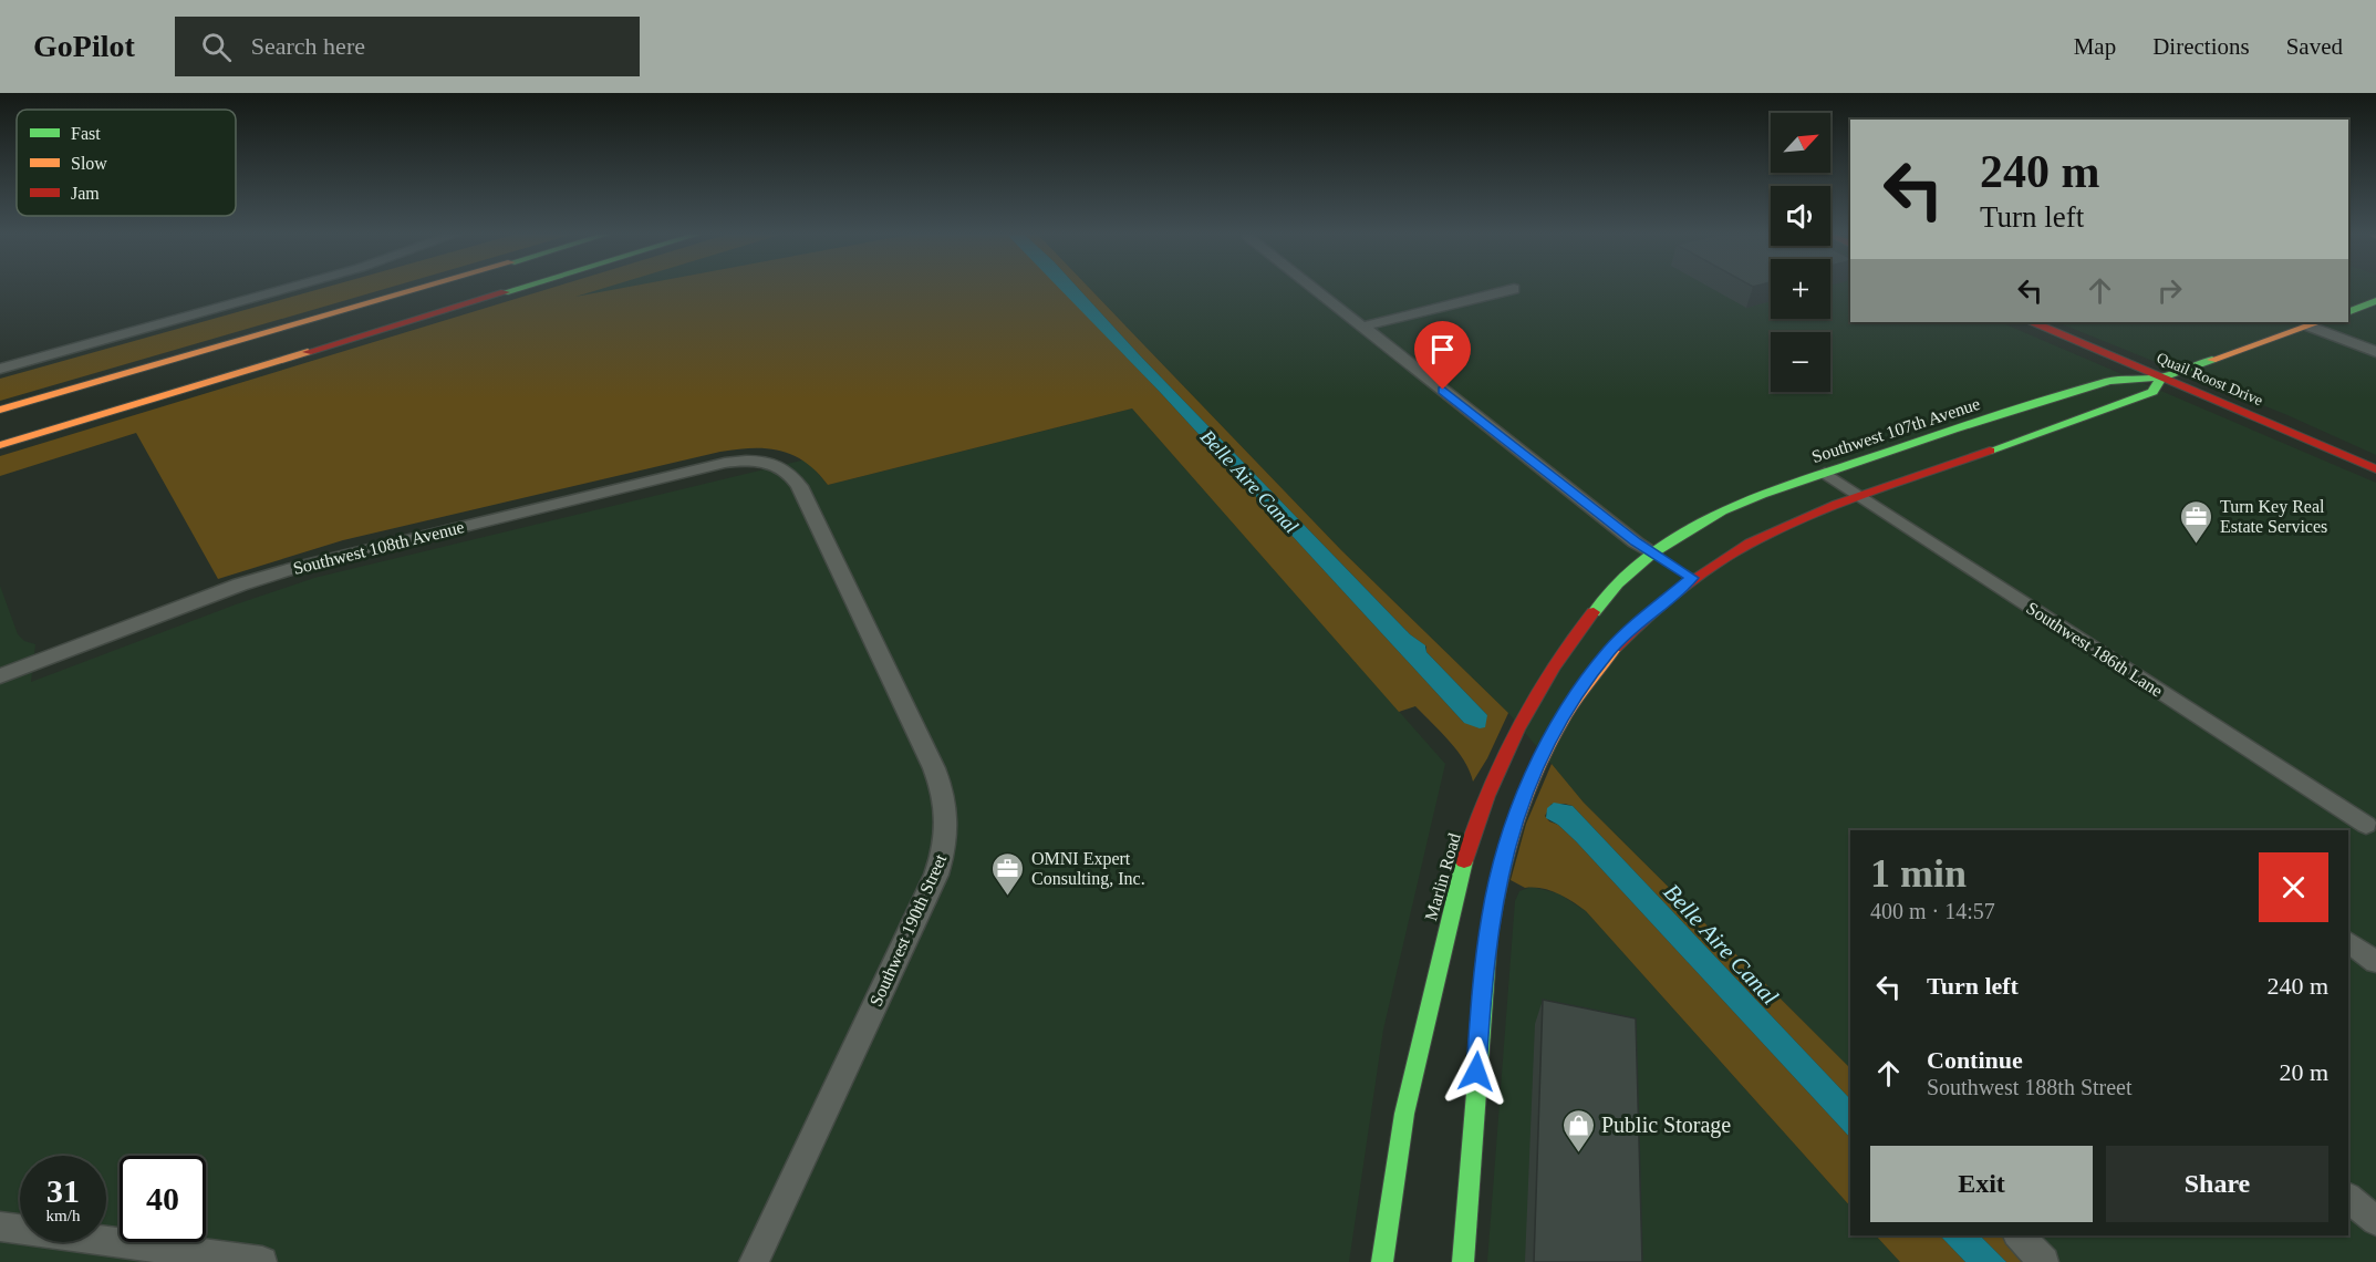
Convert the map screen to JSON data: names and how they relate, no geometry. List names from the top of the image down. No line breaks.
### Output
{"streets":{"main road":["Quail Roost Drive","Southwest 107th Avenue","Marlin Road"],"street":["Southwest 108th Avenue","Southwest 186th Lane","Southwest 190th Street"]},"crossings":[["Quail Roost Drive","Southwest 107th Avenue"],["Southwest 107th Avenue","Southwest 186th Lane"],["Southwest 107th Avenue","Marlin Road"],["Southwest 108th Avenue","Southwest 190th Street"]],"water":["Belle Aire Canal"],"places":{"office":["Turn Key Real Estate Services","OMNI Expert Consulting, Inc."],"shop":["Public Storage"]},"legend":["Fast","Slow","Jam"],"north":"top right","page":{"header":"GoPilot","search":"Search here","nav":["Map","Directions","Saved"],"map_buttons":["+","−"],"turn":["240 m","Turn left"],"heading":["1 min","400 m · 14:57"],"list":[{"name":"Turn left","value":"240 m"},{"name":"Continue","note":"Southwest 188th Street","value":"20 m"}],"buttons":["Exit","Share"],"speed":"31 km/h","limit":"40"}}
